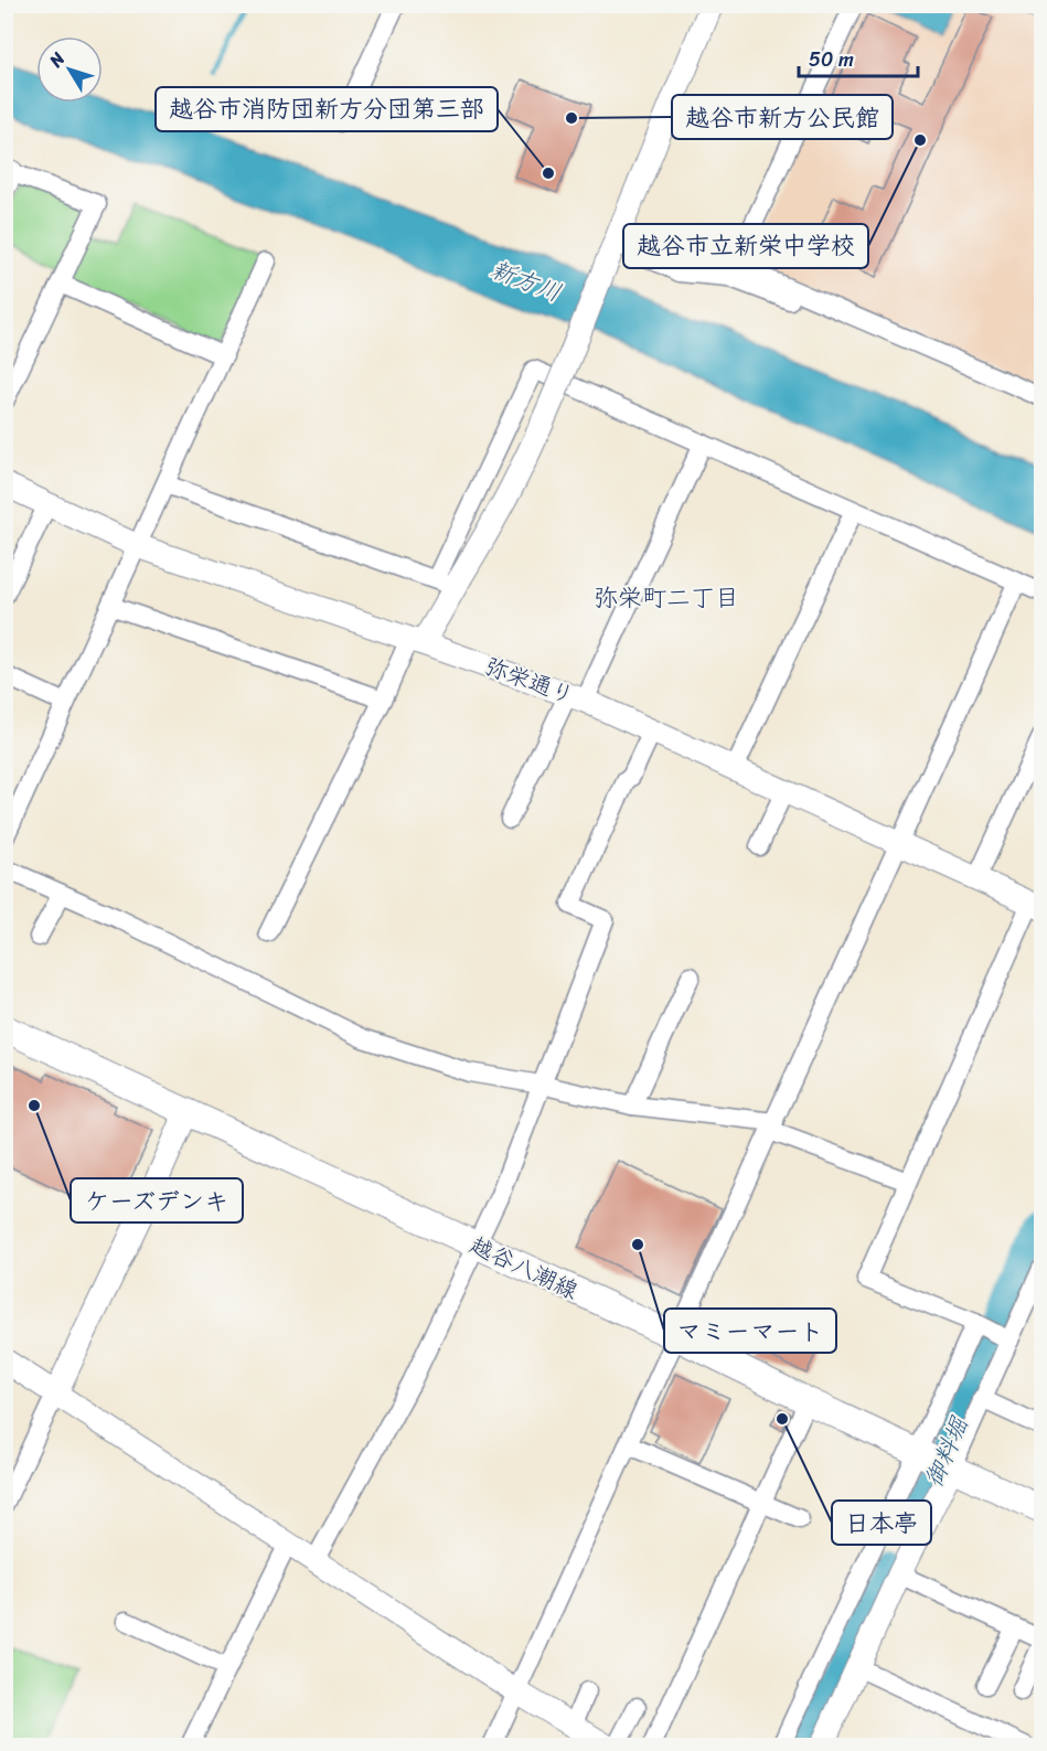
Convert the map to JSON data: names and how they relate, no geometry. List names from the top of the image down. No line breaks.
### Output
{"streets":{"main road":["越谷八潮線"],"street":["弥栄通り"]},"districts":["弥栄町二丁目"],"water":["新方川","御料堀"],"places":["越谷市新方公民館","越谷市立新栄中学校","越谷市消防団新方分団第三部","ケーズデンキ","マミーマート","日本亭"],"scale_bar":"50 m","north":"top left"}
